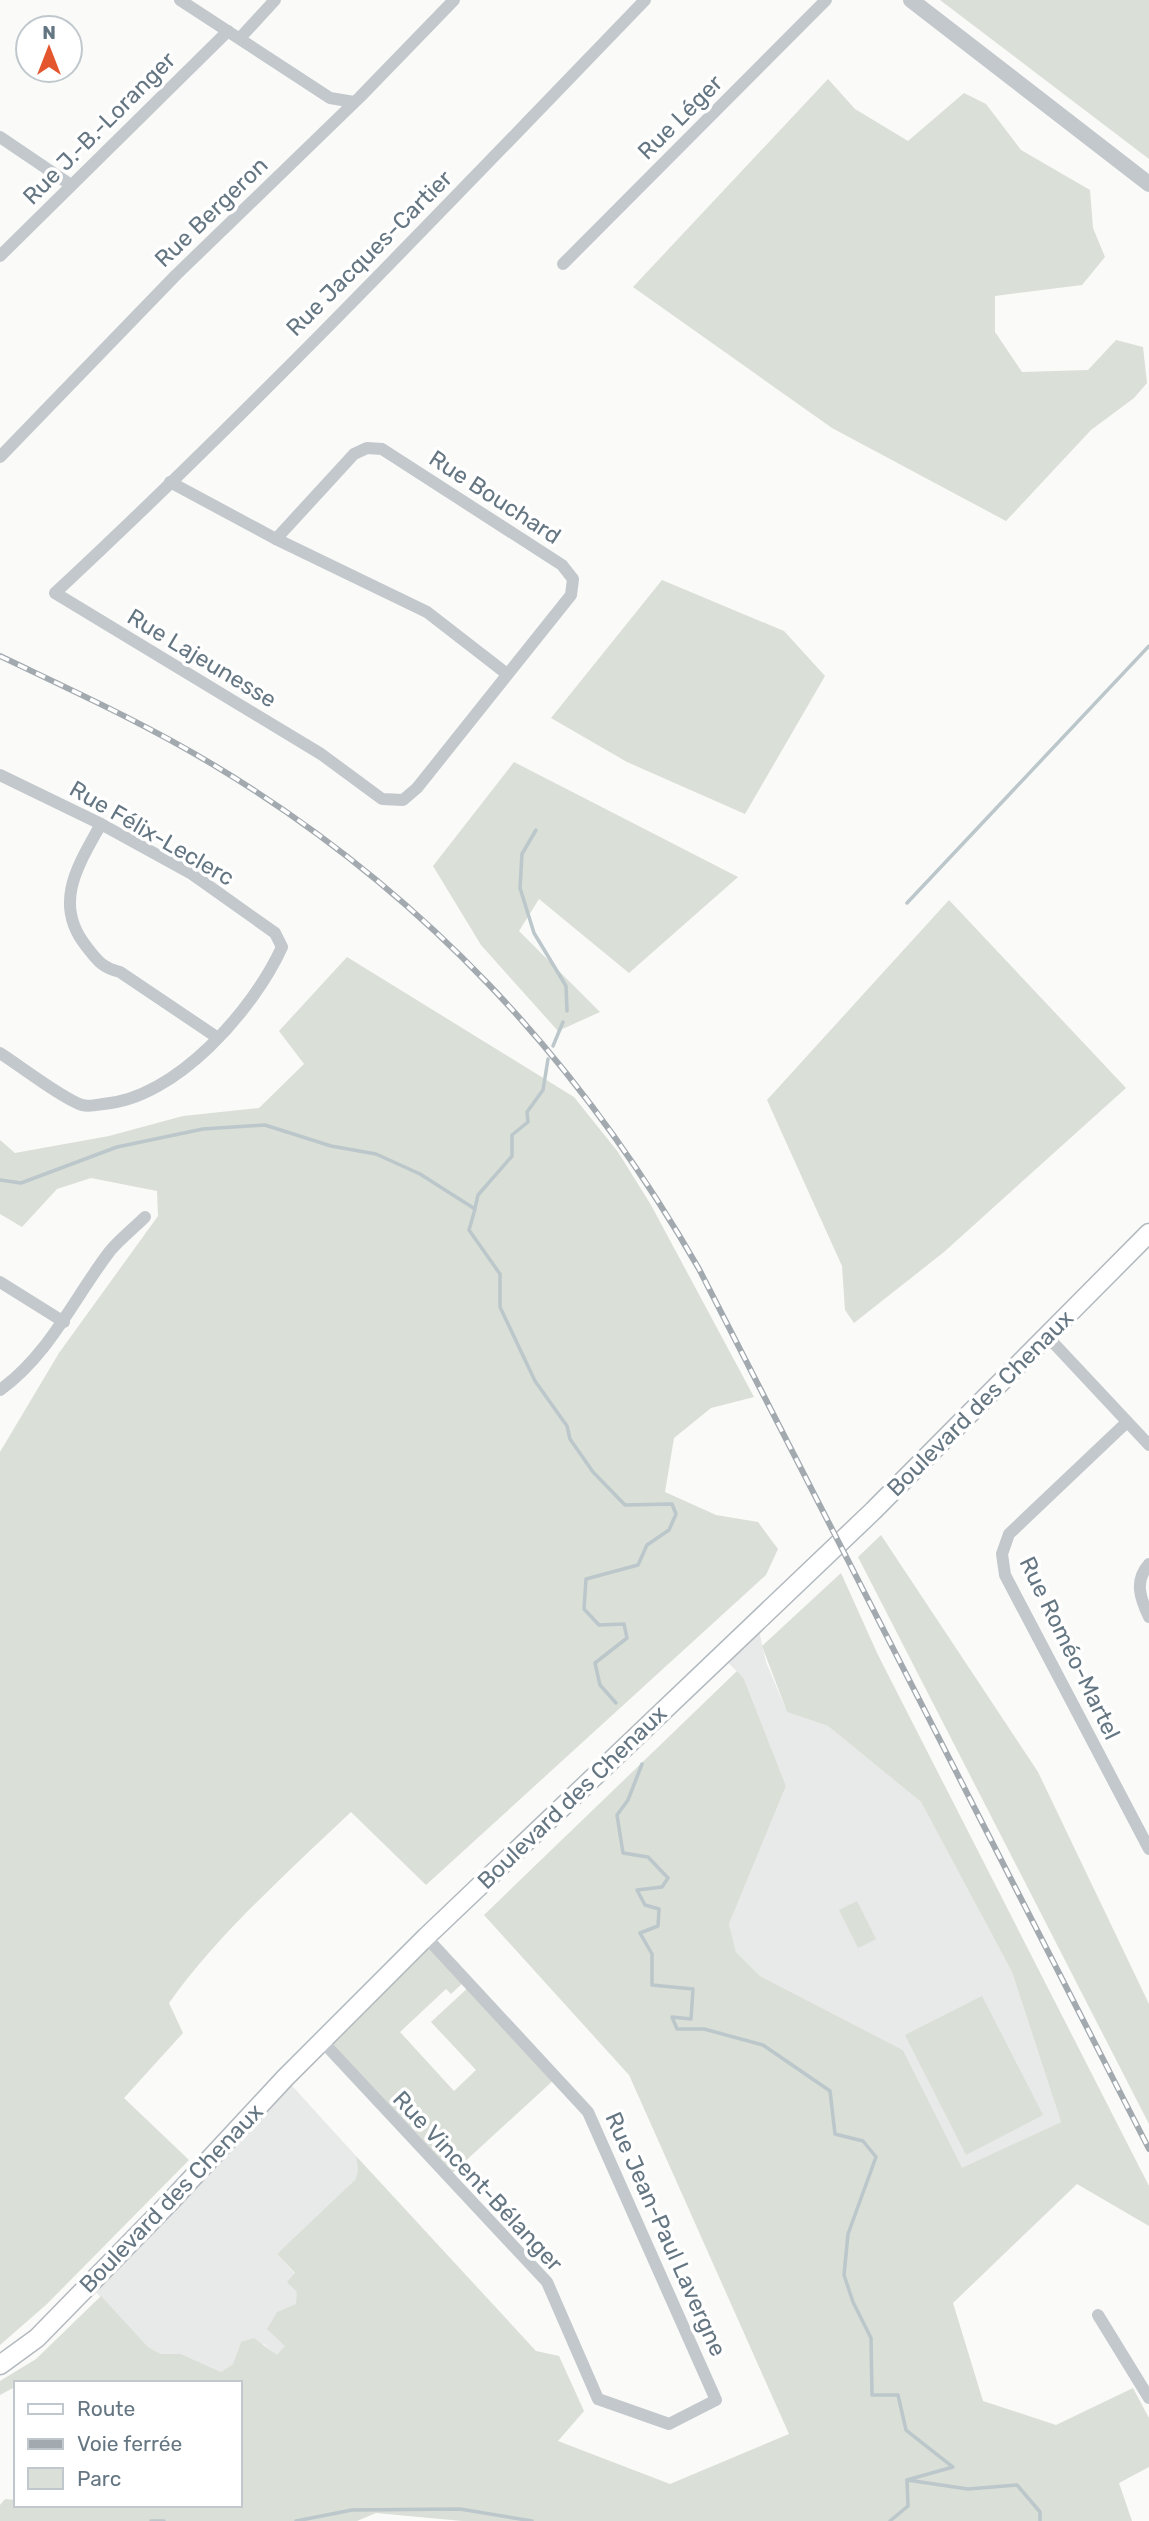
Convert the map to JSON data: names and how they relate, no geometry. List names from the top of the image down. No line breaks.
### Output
{"streets":{"main road":["Boulevard des Chenaux"],"street":["Rue Léger","Rue J.-B.-Loranger","Rue Bergeron","Rue Jacques-Cartier","Rue Bouchard","Rue Lajeunesse","Rue Félix-Leclerc","Rue Roméo-Martel","Rue Vincent-Bélanger","Rue Jean-Paul Lavergne"]},"crossings":[["Rue Jacques-Cartier","Rue Lajeunesse"],["Rue Bouchard","Rue Lajeunesse"],["Boulevard des Chenaux","Rue Vincent-Bélanger"],["Boulevard des Chenaux","Rue Jean-Paul Lavergne"],["Rue Vincent-Bélanger","Rue Jean-Paul Lavergne"]],"legend":["Route","Voie ferrée","Parc"],"north":"top"}
